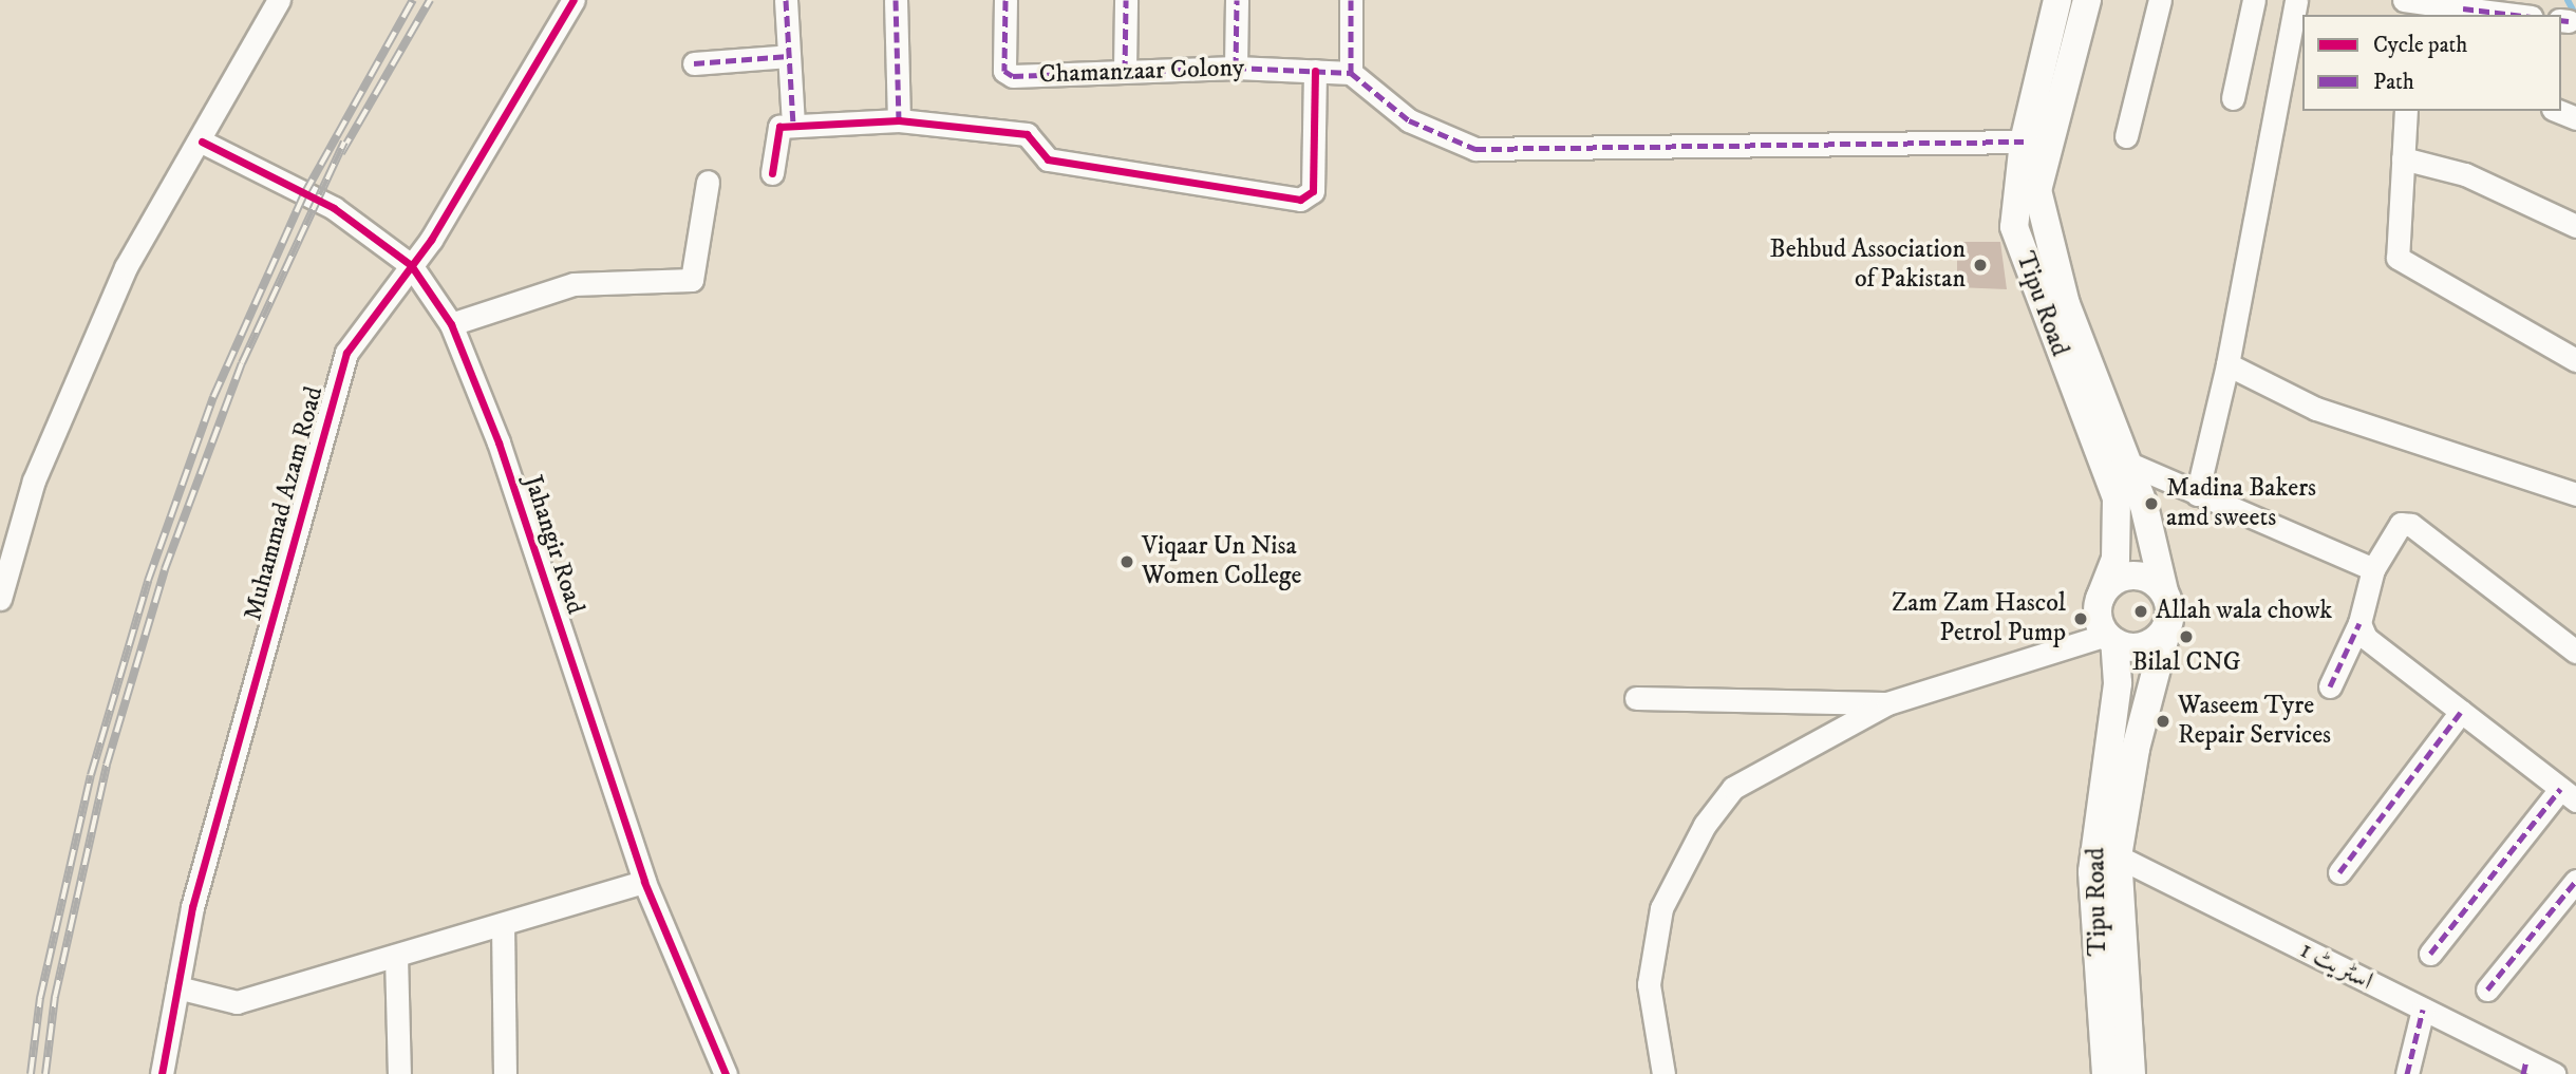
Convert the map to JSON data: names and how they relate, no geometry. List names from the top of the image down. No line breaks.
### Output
{"streets":{"main road":["Tipu Road"],"street":["Chamanzaar Colony","Muhammad Azam Road","Jahangir Road","اسٹریٹ 1"]},"crossings":[["Muhammad Azam Road","Jahangir Road"]],"places":["Behbud Association of Pakistan","Madina Bakers amd sweets","Viqaar Un Nisa Women College","Allah wala chowk","Zam Zam Hascol Petrol Pump","Bilal CNG","Waseem Tyre Repair Services"],"legend":["Cycle path","Path"]}
